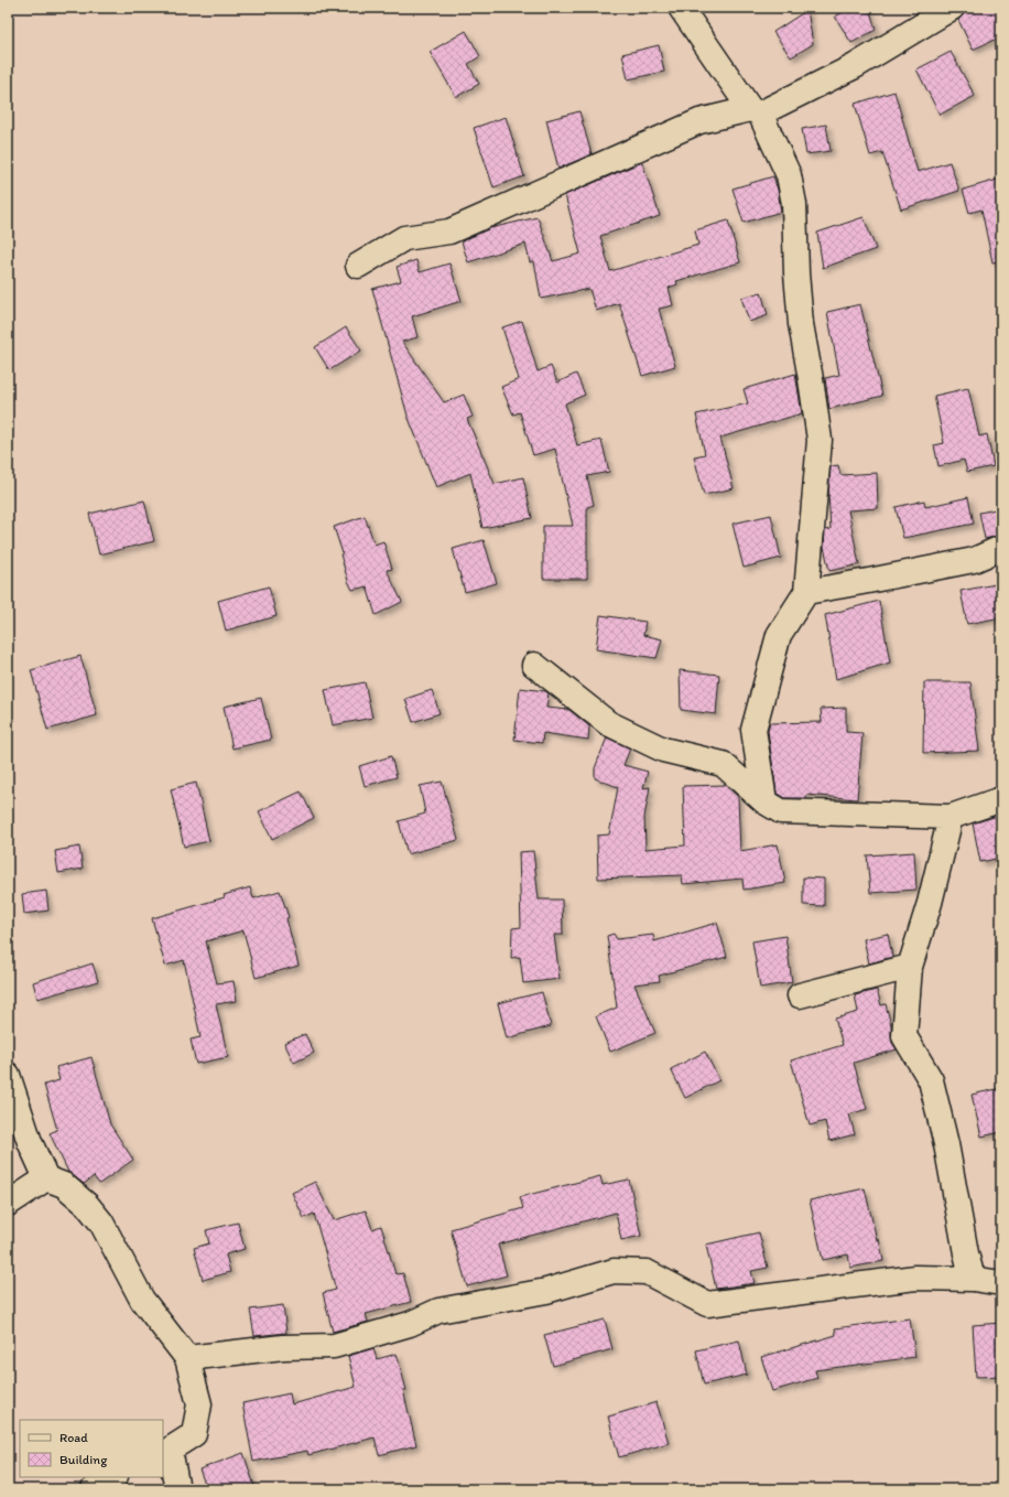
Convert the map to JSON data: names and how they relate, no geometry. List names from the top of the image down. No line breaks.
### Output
{"legend":["Road","Building"]}
